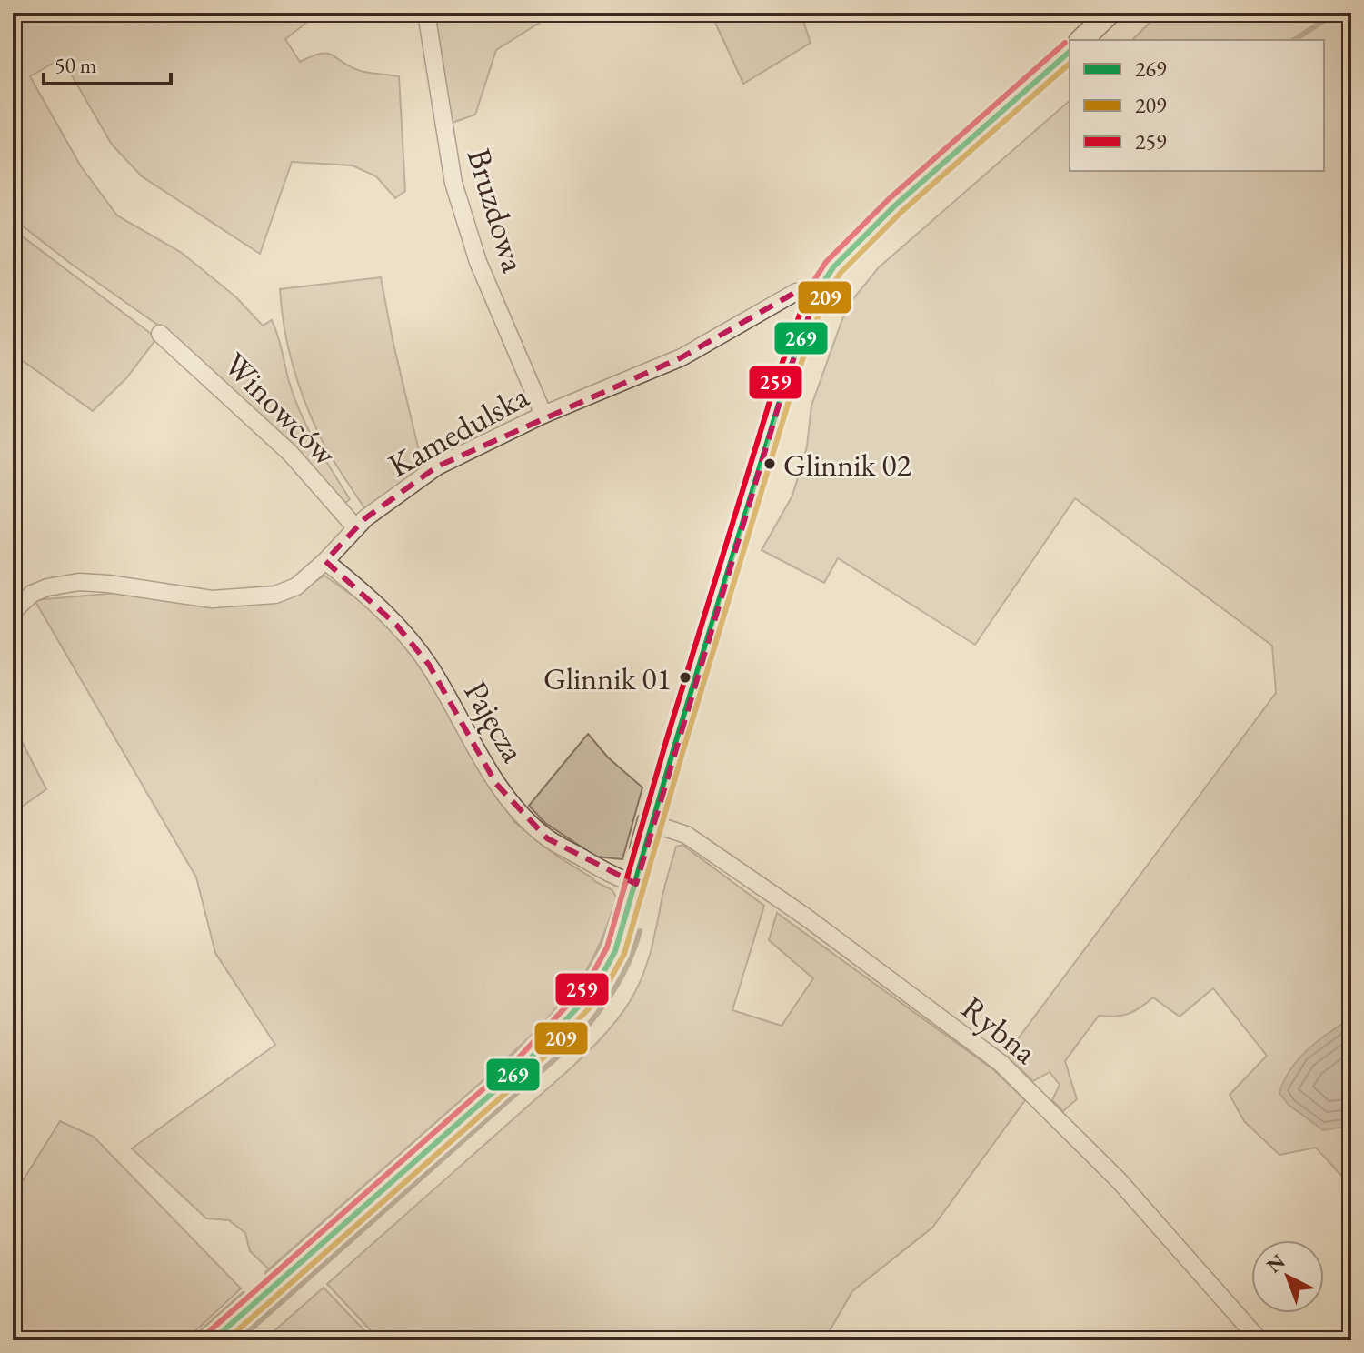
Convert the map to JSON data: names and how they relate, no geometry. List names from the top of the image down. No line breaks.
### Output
{"streets":{"street":["Bruzdowa","Winowców","Kamedulska","Pajęcza","Rybna"]},"crossings":[["Bruzdowa","Kamedulska"],["Winowców","Kamedulska"],["Kamedulska","Pajęcza"]],"places":["Glinnik 02","Glinnik 01"],"lines":["transit line 259","transit line 269","transit line 209"],"legend":["269","209","259"],"scale_bar":"50 m","north":"top left"}
